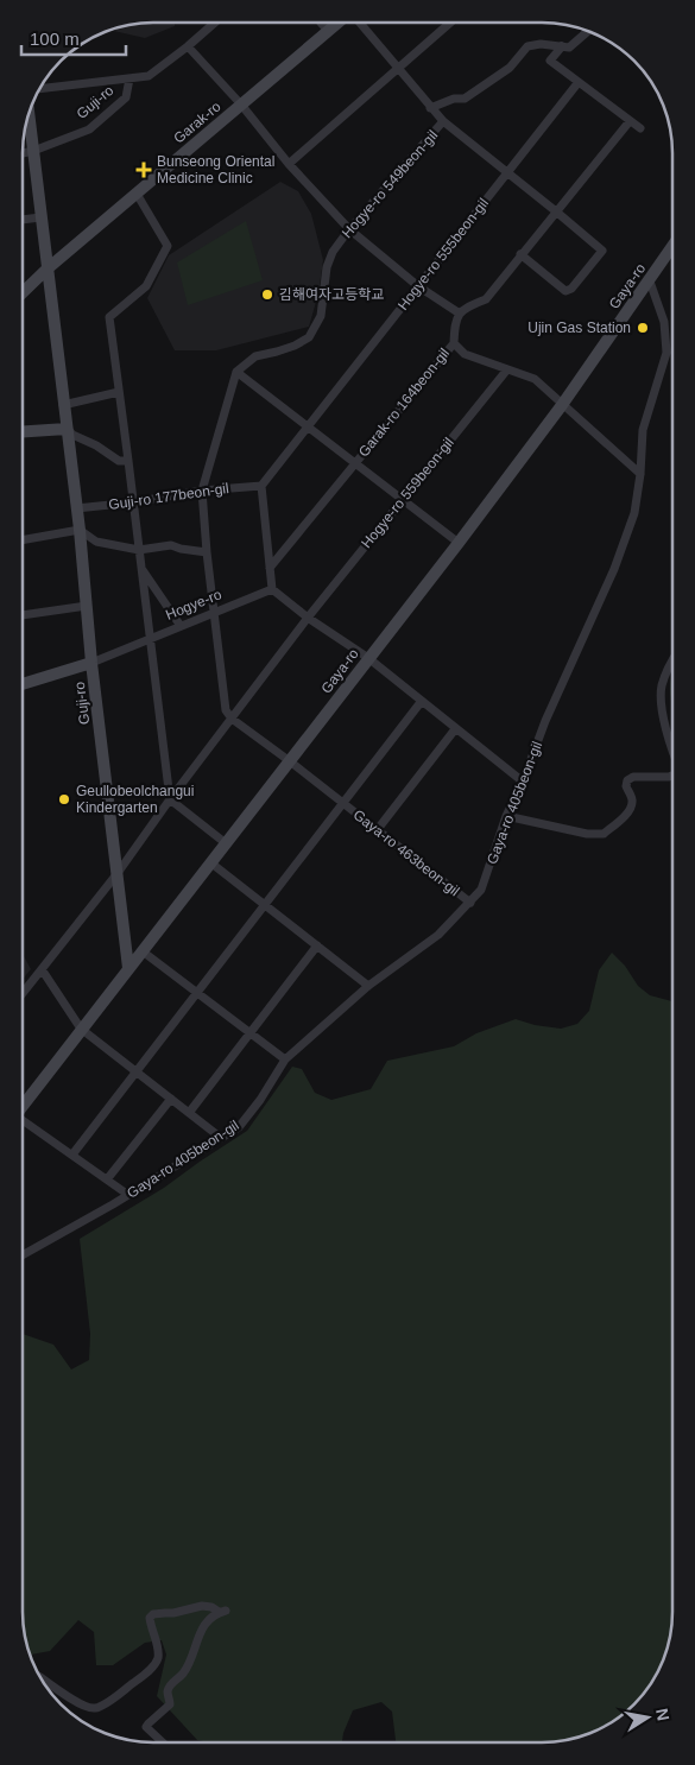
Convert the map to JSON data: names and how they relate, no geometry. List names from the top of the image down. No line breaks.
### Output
{"streets":{"main road":["Guji-ro","Garak-ro","Gaya-ro","Hogye-ro"],"street":["Hogye-ro 549beon-gil","Hogye-ro 555beon-gil","Garak-ro 164beon-gil","Hogye-ro 559beon-gil","Guji-ro 177beon-gil","Gaya-ro 405beon-gil","Gaya-ro 463beon-gil"]},"crossings":[["Guji-ro","Garak-ro"],["Guji-ro","Gaya-ro"],["Guji-ro","Hogye-ro 559beon-gil"],["Guji-ro","Guji-ro 177beon-gil"],["Guji-ro","Hogye-ro"],["Hogye-ro 555beon-gil","Guji-ro 177beon-gil"],["Gaya-ro","Garak-ro 164beon-gil"],["Gaya-ro","Gaya-ro 405beon-gil"],["Gaya-ro","Gaya-ro 463beon-gil"],["Garak-ro 164beon-gil","Hogye-ro 559beon-gil"],["Garak-ro 164beon-gil","Gaya-ro 405beon-gil"],["Hogye-ro 559beon-gil","Gaya-ro 463beon-gil"],["Gaya-ro 405beon-gil","Gaya-ro 463beon-gil"]],"places":{"health":["Bunseong Oriental Medicine Clinic"],"other":["김해여자고등학교","Ujin Gas Station","Geullobeolchangui Kindergarten"]},"scale_bar":"100 m","north":"right"}
